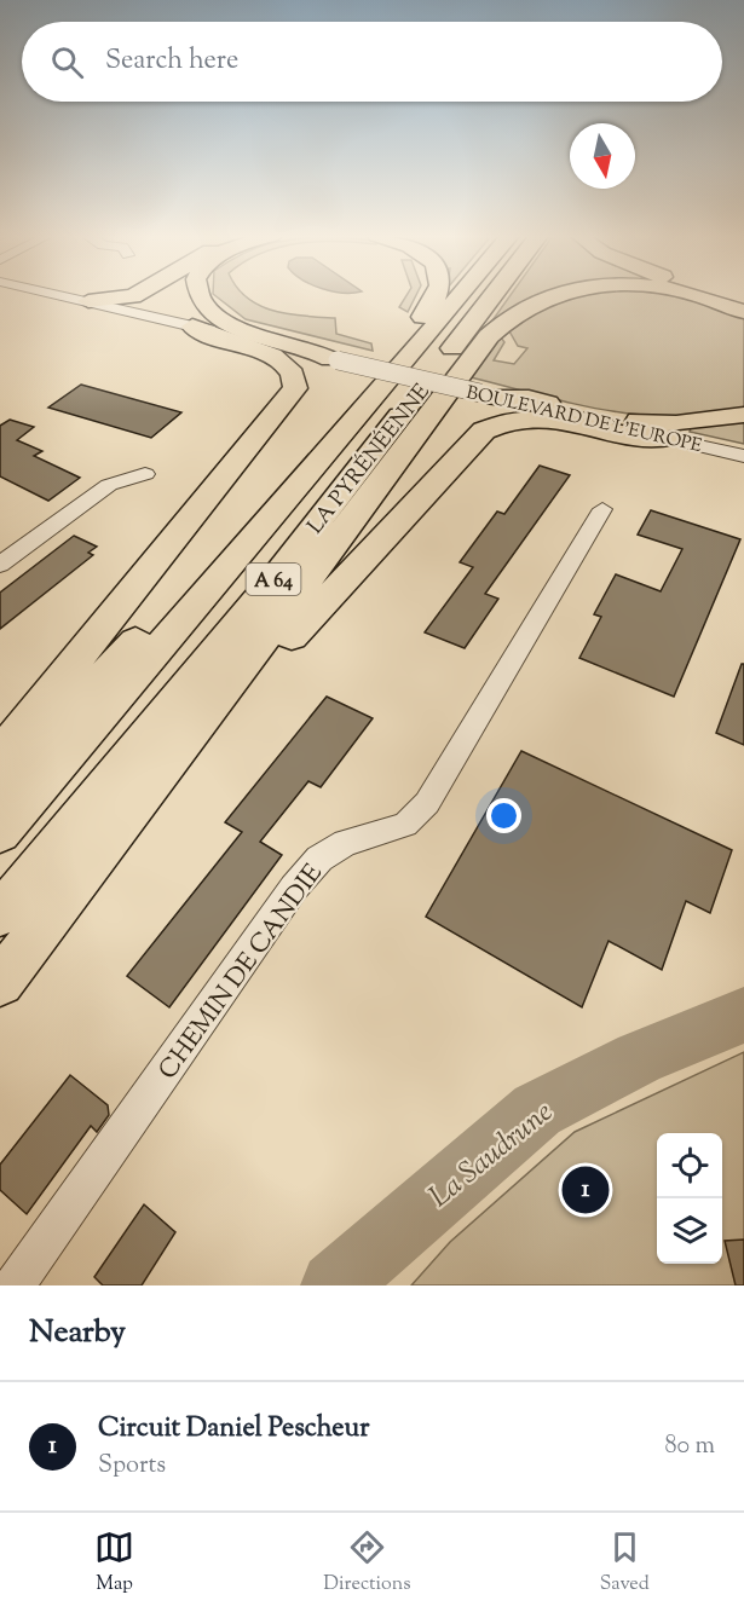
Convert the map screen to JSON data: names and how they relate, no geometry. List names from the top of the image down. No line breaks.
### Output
{"streets":{"highway":["LA PYRÉNÉENNE","A 64"],"street":["BOULEVARD DE L'EUROPE","CHEMIN DE CANDIE"]},"water":["La Saudrune"],"north":"bottom","page":{"search":"Search here","pins":"1","heading":"Nearby","list":[{"mark":"1","name":"Circuit Daniel Pescheur","note":"Sports","value":"80 m"}],"nav":["Map","Directions","Saved"]}}
